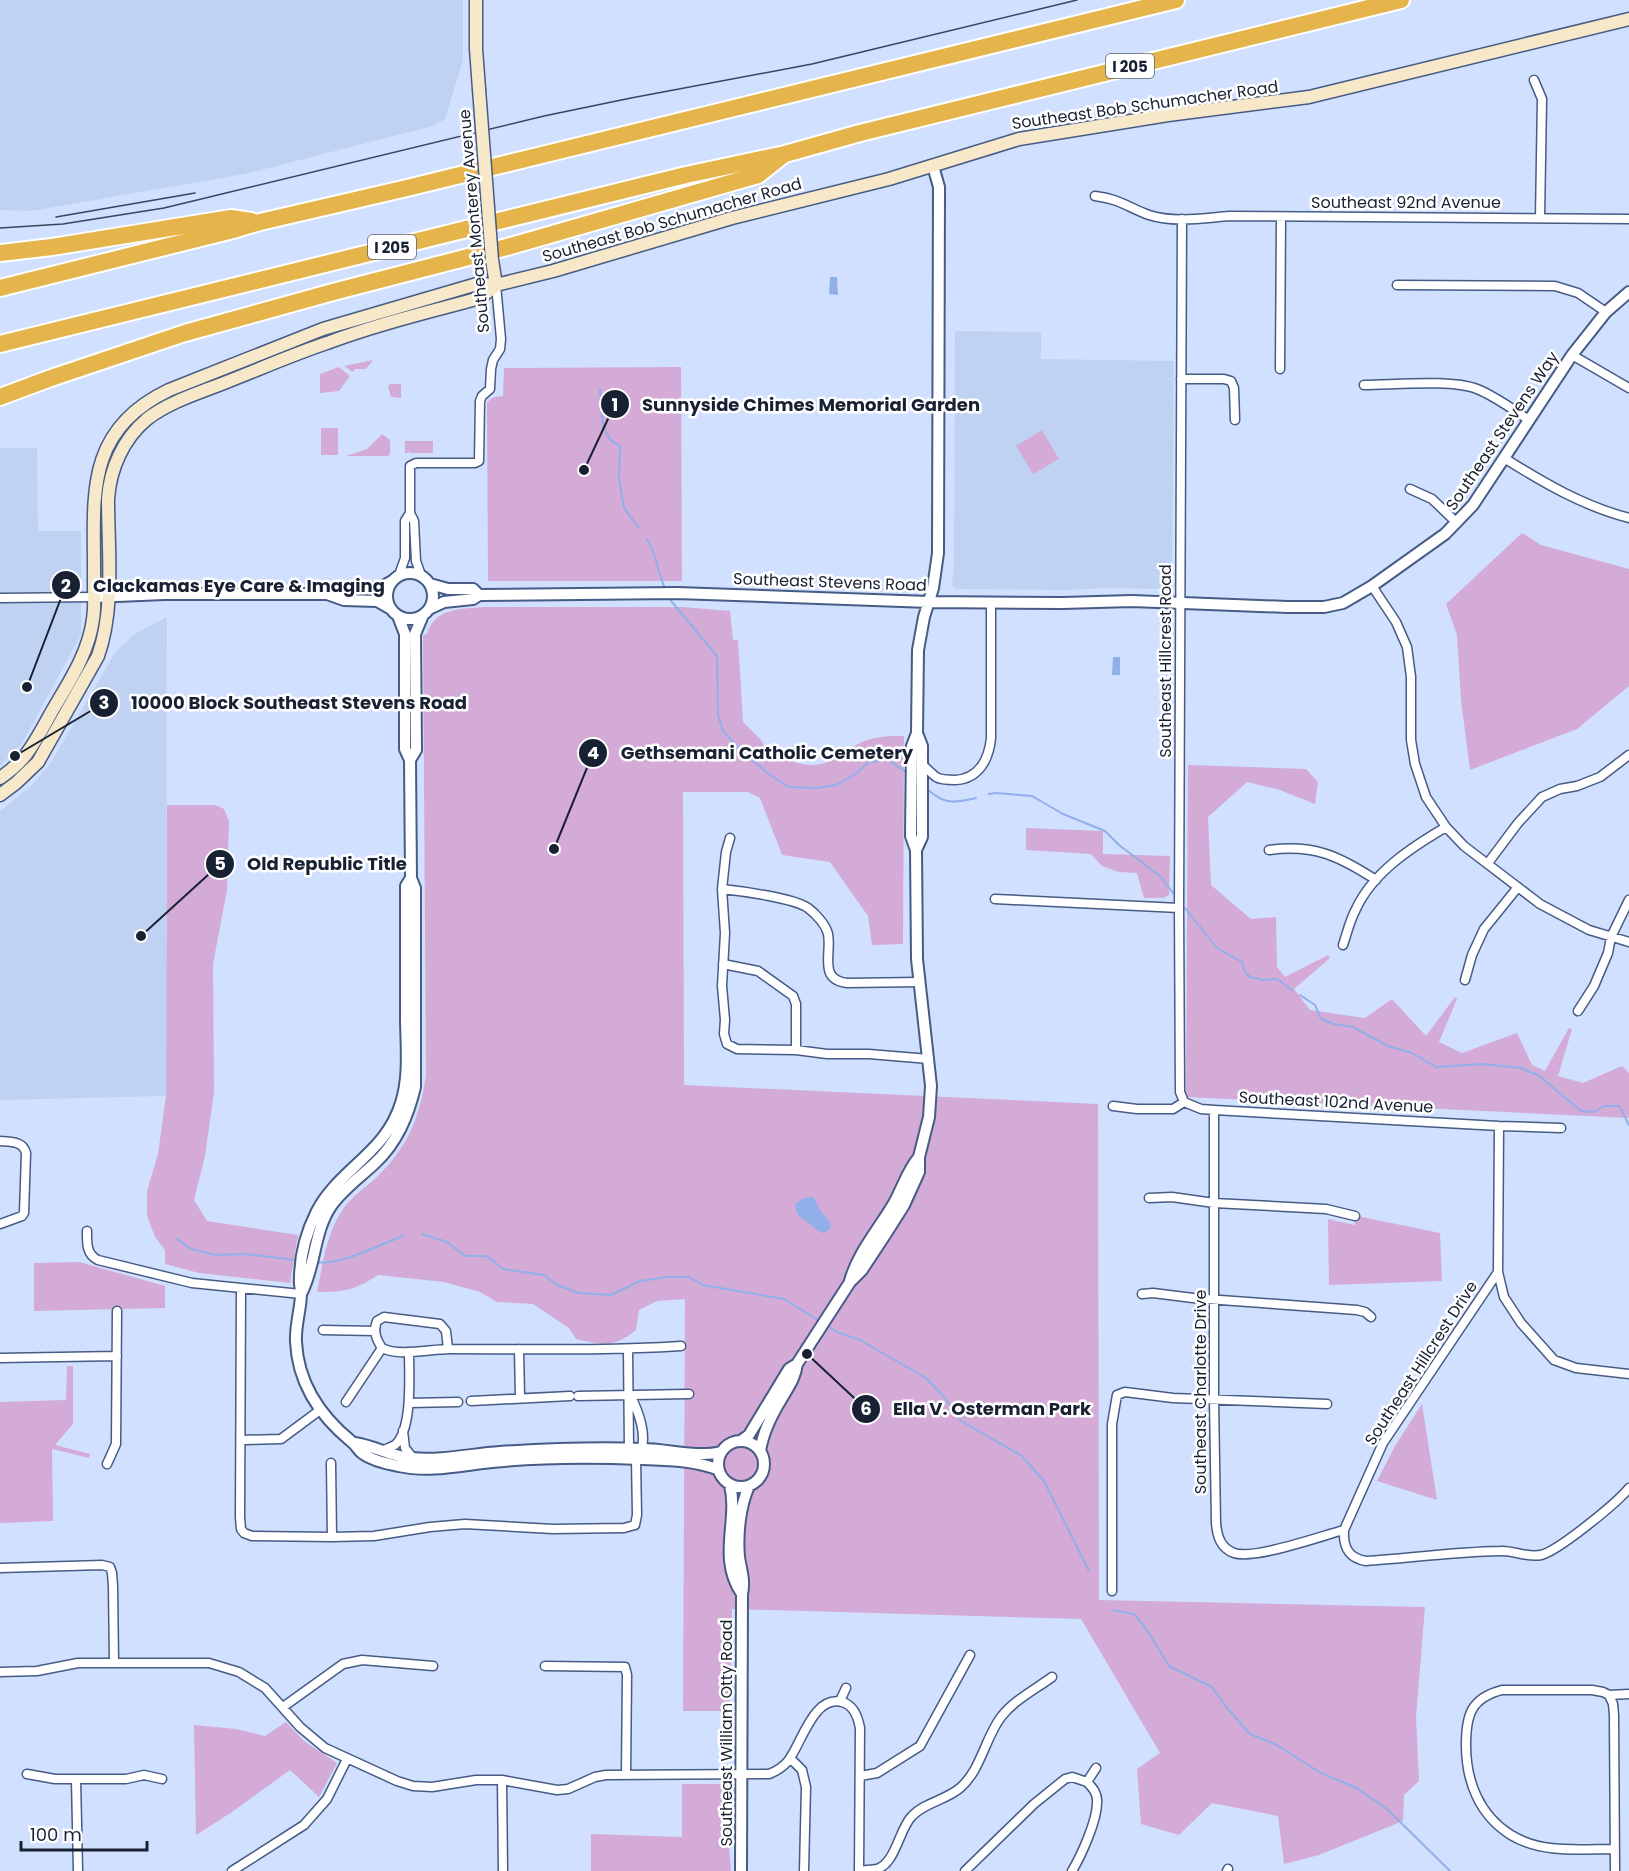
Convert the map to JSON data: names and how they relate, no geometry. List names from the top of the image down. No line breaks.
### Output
{"streets":{"highway":["I 205"],"main road":["Southeast Bob Schumacher Road","Southeast Monterey Avenue"],"street":["Southeast 92nd Avenue","Southeast Stevens Way","Southeast Stevens Road","Southeast Hillcrest Road","Southeast 102nd Avenue","Southeast Hillcrest Drive","Southeast Charlotte Drive","Southeast William Otty Road"]},"crossings":[["Southeast Bob Schumacher Road","Southeast Monterey Avenue"],["Southeast 92nd Avenue","Southeast Hillcrest Road"],["Southeast Monterey Avenue","Southeast Stevens Road"],["Southeast Stevens Way","Southeast Stevens Road"],["Southeast Stevens Way","Southeast Hillcrest Road"],["Southeast Stevens Road","Southeast Hillcrest Road"],["Southeast Hillcrest Road","Southeast 102nd Avenue"],["Southeast 102nd Avenue","Southeast Hillcrest Drive"],["Southeast 102nd Avenue","Southeast Charlotte Drive"],["Southeast Hillcrest Drive","Southeast Charlotte Drive"]],"places":["Sunnyside Chimes Memorial Garden","Clackamas Eye Care & Imaging","10000 Block Southeast Stevens Road","Gethsemani Catholic Cemetery","Old Republic Title","Ella V. Osterman Park"],"scale_bar":"100 m"}
